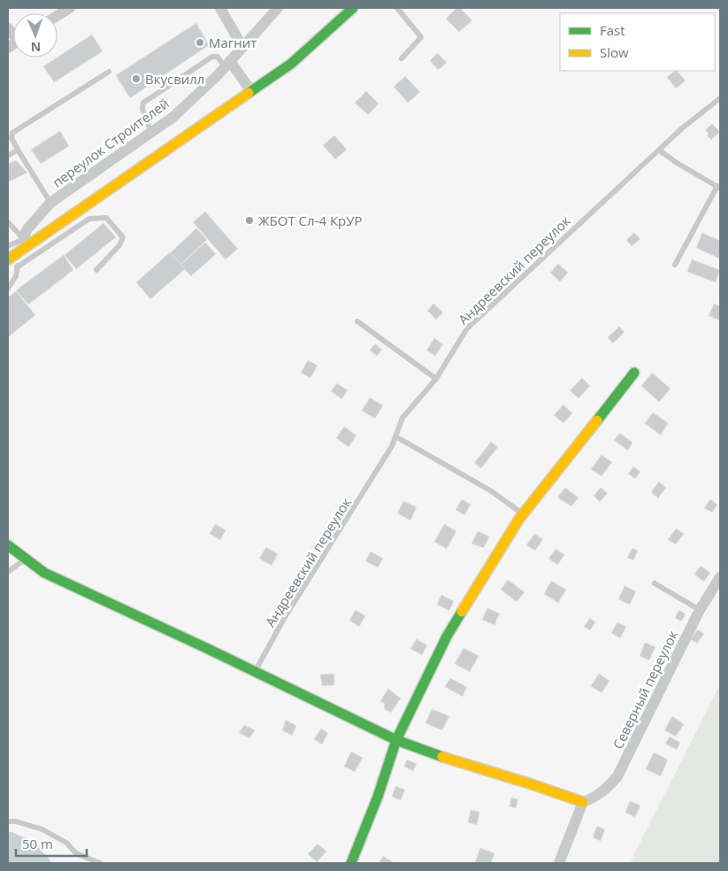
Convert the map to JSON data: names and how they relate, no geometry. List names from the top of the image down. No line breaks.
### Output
{"streets":{"street":["переулок Строителей","Северный переулок"],"lane":["Андреевский переулок"]},"places":["Магнит","Вкусвилл","ЖБОТ Сл-4 КрУР"],"legend":["Fast","Slow"],"scale_bar":"50 m","north":"bottom"}
